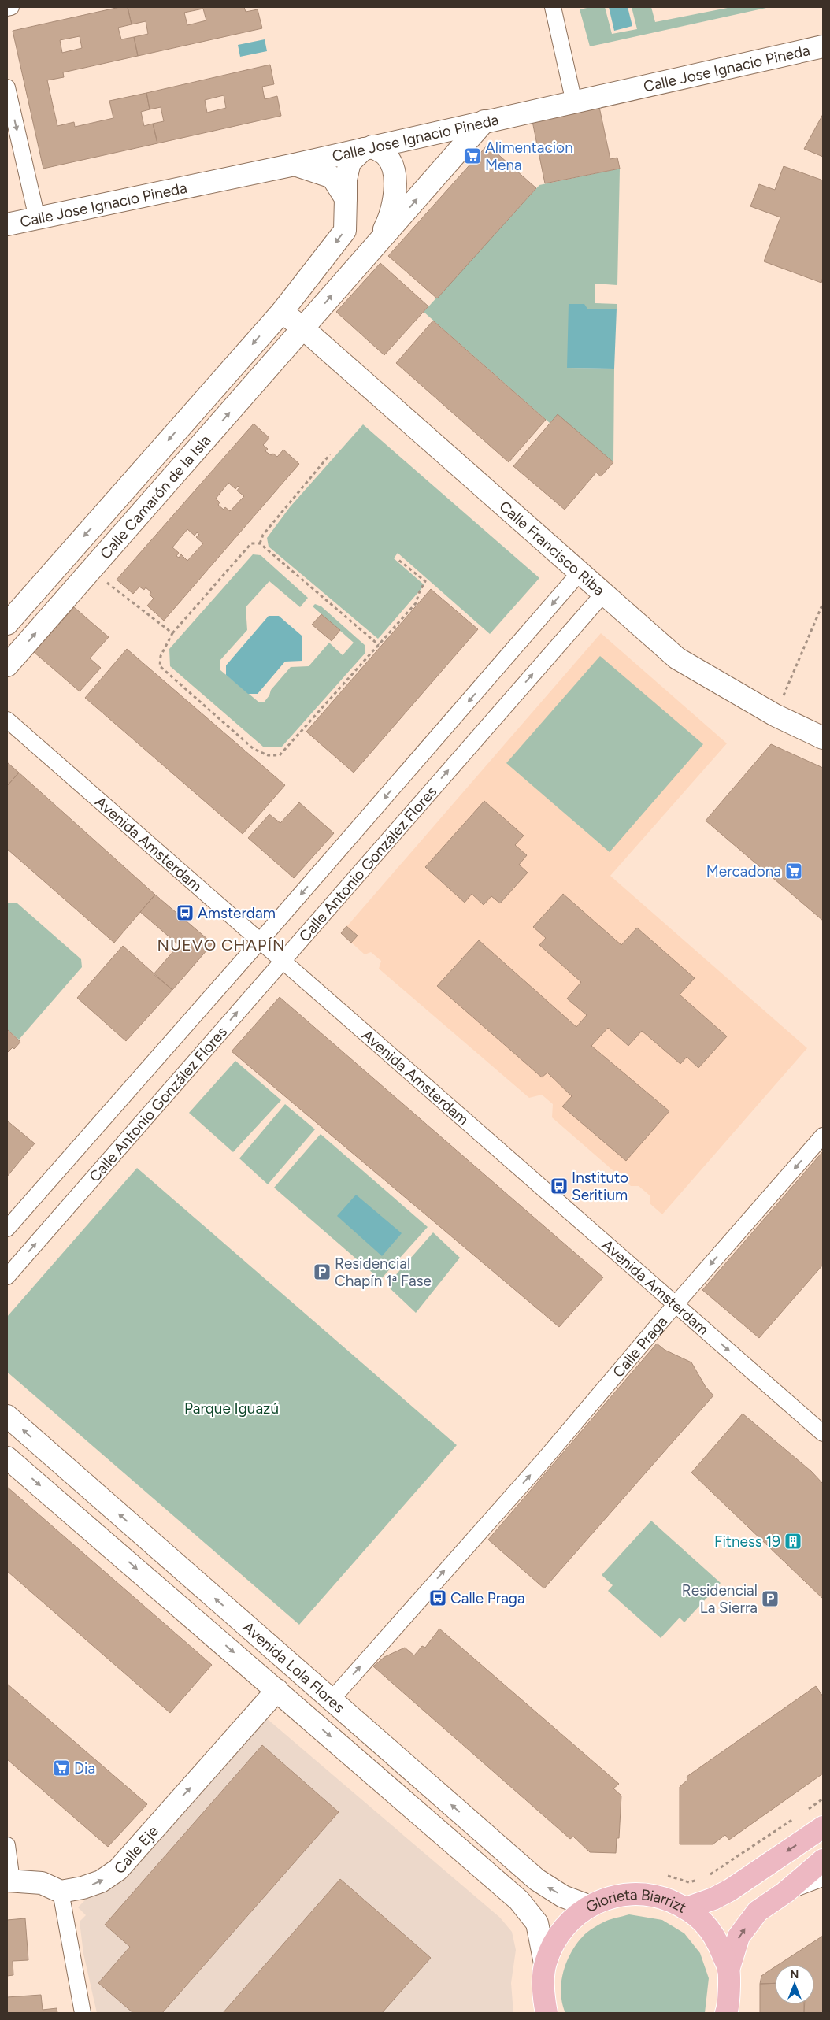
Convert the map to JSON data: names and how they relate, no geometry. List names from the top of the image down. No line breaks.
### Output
{"streets":{"main road":["Glorieta Biarrizt"],"street":["Calle Jose Ignacio Pineda","Calle Camarón de la Isla","Calle Francisco Riba","Avenida Amsterdam","Calle Antonio González Flores","Calle Praga","Avenida Lola Flores","Calle Eje"]},"crossings":[["Calle Jose Ignacio Pineda","Calle Camarón de la Isla"],["Calle Camarón de la Isla","Calle Francisco Riba"],["Calle Francisco Riba","Calle Antonio González Flores"],["Avenida Amsterdam","Calle Antonio González Flores"],["Avenida Amsterdam","Calle Praga"],["Calle Praga","Avenida Lola Flores"],["Avenida Lola Flores","Calle Eje"],["Avenida Lola Flores","Glorieta Biarrizt"]],"one_way":["Calle Eje"],"districts":["NUEVO CHAPÍN"],"parks":["Parque Iguazú"],"places":{"supermarket":["Alimentacion Mena","Mercadona","Dia"],"bus stop":["Amsterdam","Instituto Seritium","Calle Praga"],"parking":["Residencial Chapín 1ª Fase","Residencial La Sierra"],"building":["Fitness 19"]},"north":"top"}
